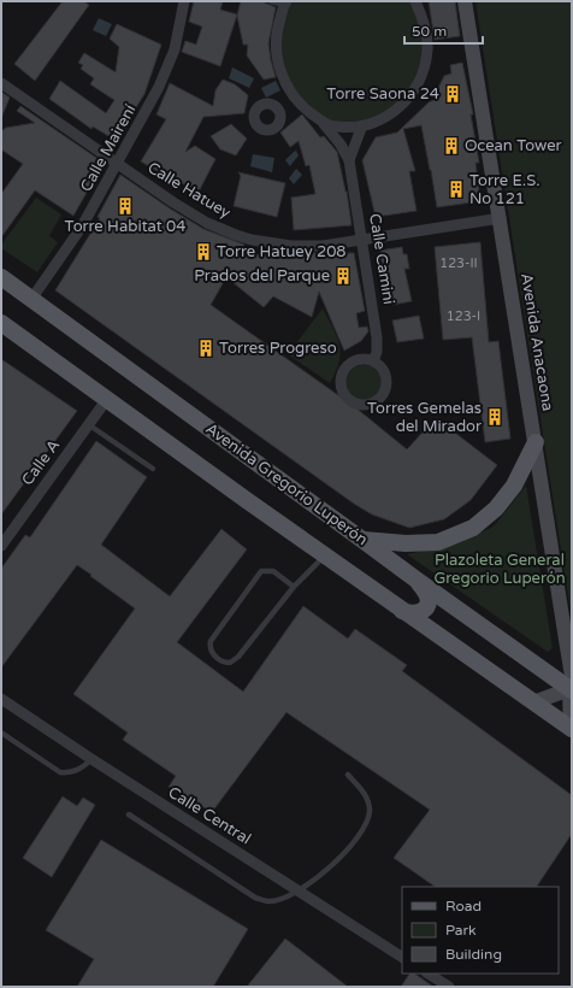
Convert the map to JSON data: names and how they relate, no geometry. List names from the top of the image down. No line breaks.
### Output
{"streets":{"main road":["Avenida Anacaona","Avenida Gregorio Luperón"],"street":["Calle Mairení","Calle Hatuey","Calle Camini","Calle A","Calle Central"]},"crossings":[["Calle Mairení","Calle Hatuey"],["Calle Mairení","Avenida Gregorio Luperón"],["Calle Hatuey","Calle Camini"],["Calle Hatuey","Avenida Anacaona"],["Avenida Anacaona","Avenida Gregorio Luperón"]],"parks":["Plazoleta General Gregorio Luperón"],"places":{"building":["Torre Saona 24","Ocean Tower","Torre E.S. No 121","Torre Habitat 04","Torre Hatuey 208","Prados del Parque","Torres Progreso","Torres Gemelas del Mirador"]},"house_numbers":["123-II","123-I"],"legend":["Road","Park","Building"],"scale_bar":"50 m"}
